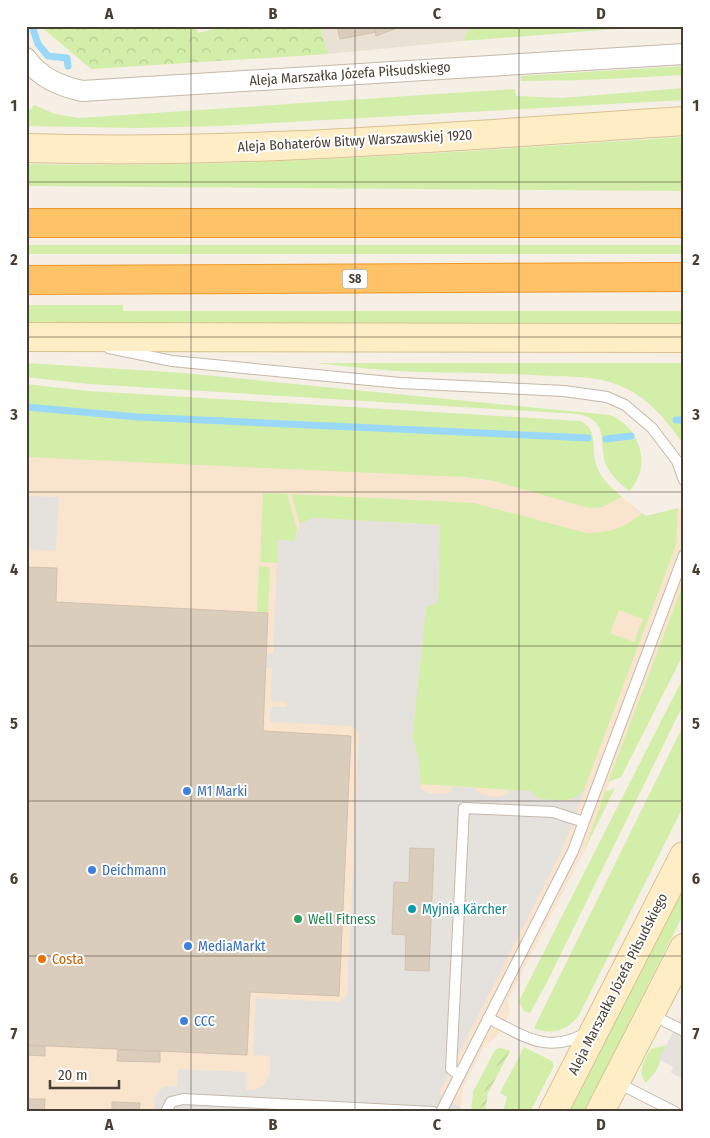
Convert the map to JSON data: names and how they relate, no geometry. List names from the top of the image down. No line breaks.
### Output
{"streets":{"highway":["S8"],"main road":["Aleja Marszałka Józefa Piłsudskiego","Aleja Bohaterów Bitwy Warszawskiej 1920"]},"places":["M1 Marki","Deichmann","Myjnia Kärcher","Well Fitness","MediaMarkt","Costa","CCC"],"scale_bar":"20 m","grid":{"columns":["A","B","C","D"],"rows":["1","2","3","4","5","6","7"]}}
